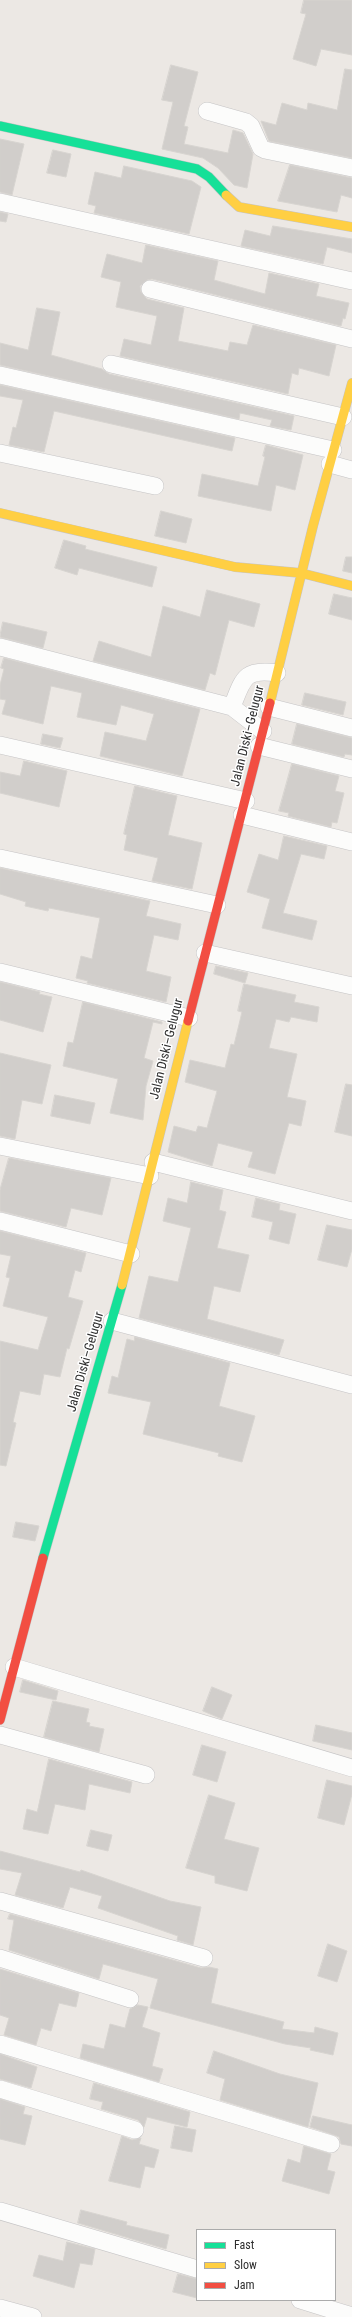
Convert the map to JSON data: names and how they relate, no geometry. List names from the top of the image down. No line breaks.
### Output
{"streets":{"main road":["Jalan Diski–Gelugur"]},"legend":["Fast","Slow","Jam"]}
